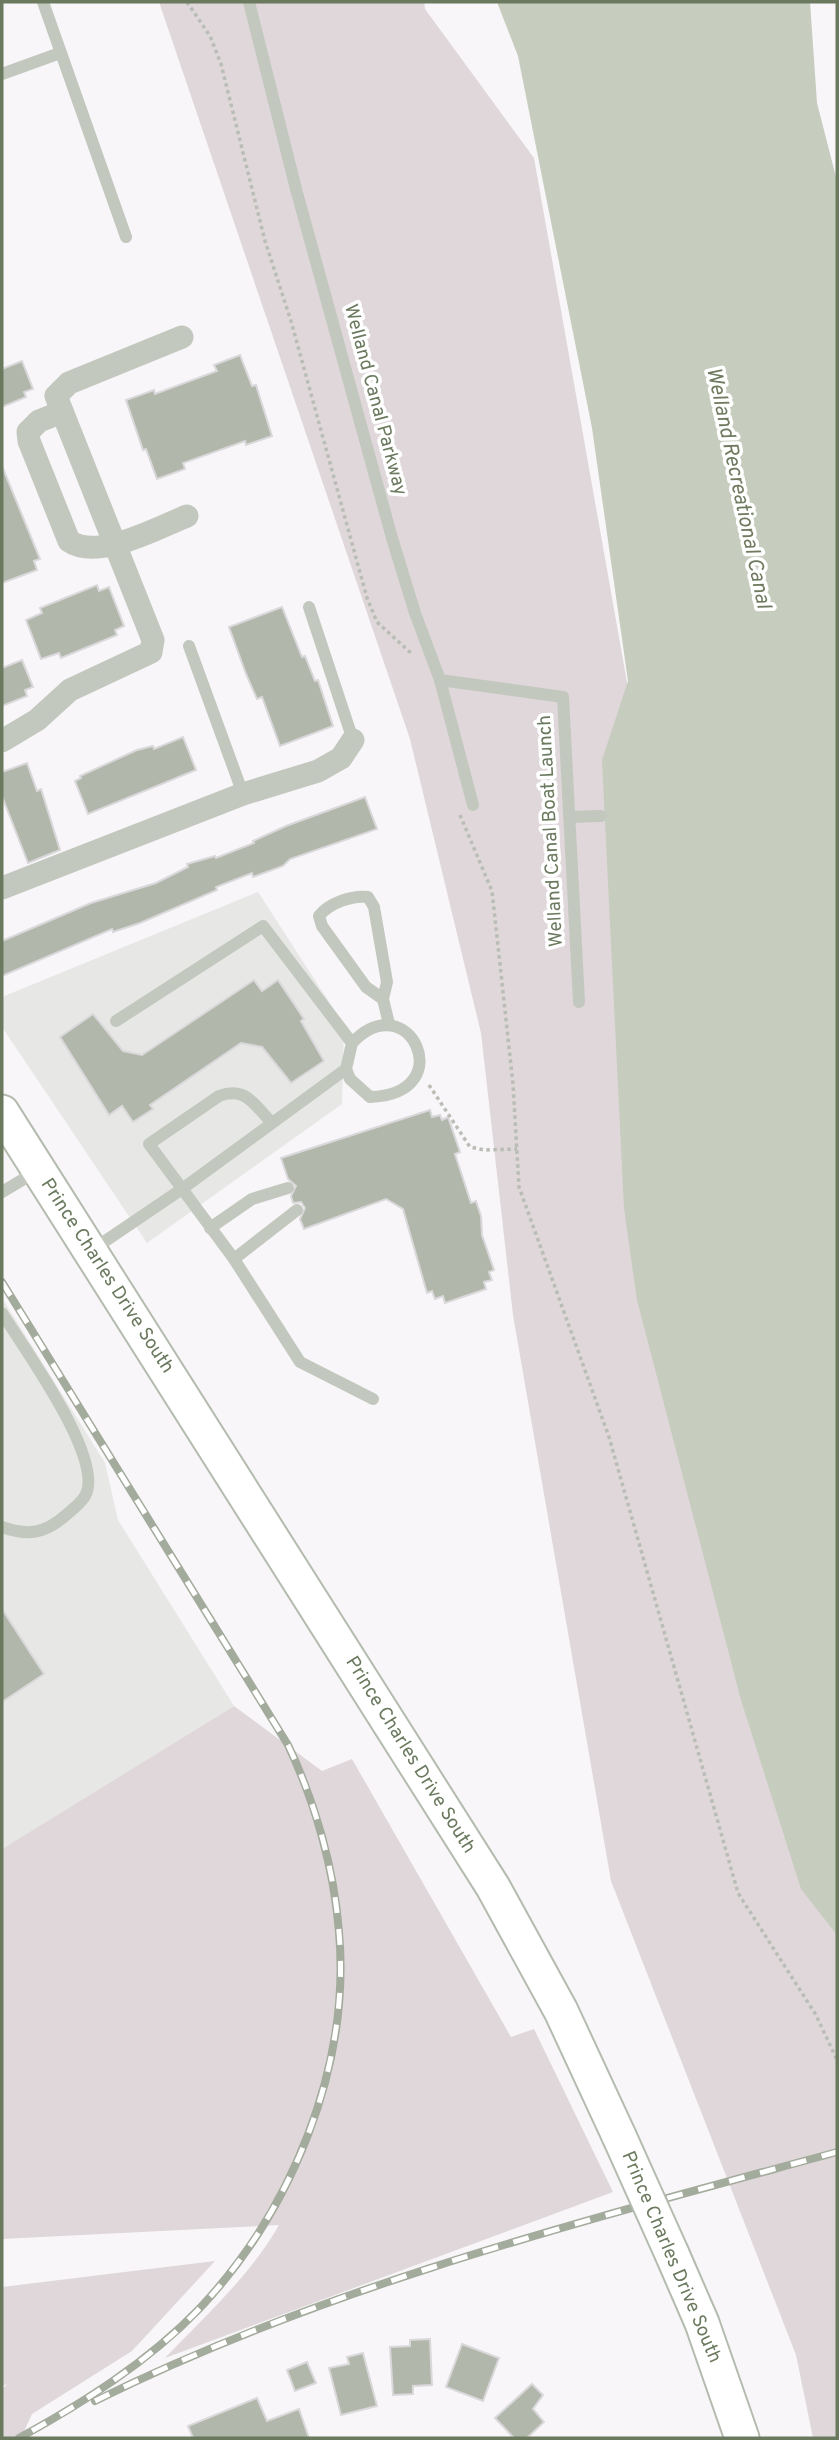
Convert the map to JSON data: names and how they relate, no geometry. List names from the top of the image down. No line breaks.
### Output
{"streets":{"main road":["Prince Charles Drive South"],"lane":["Welland Canal Parkway","Welland Canal Boat Launch"]},"crossings":[["Welland Canal Parkway","Welland Canal Boat Launch"]],"water":["Welland Recreational Canal"]}
